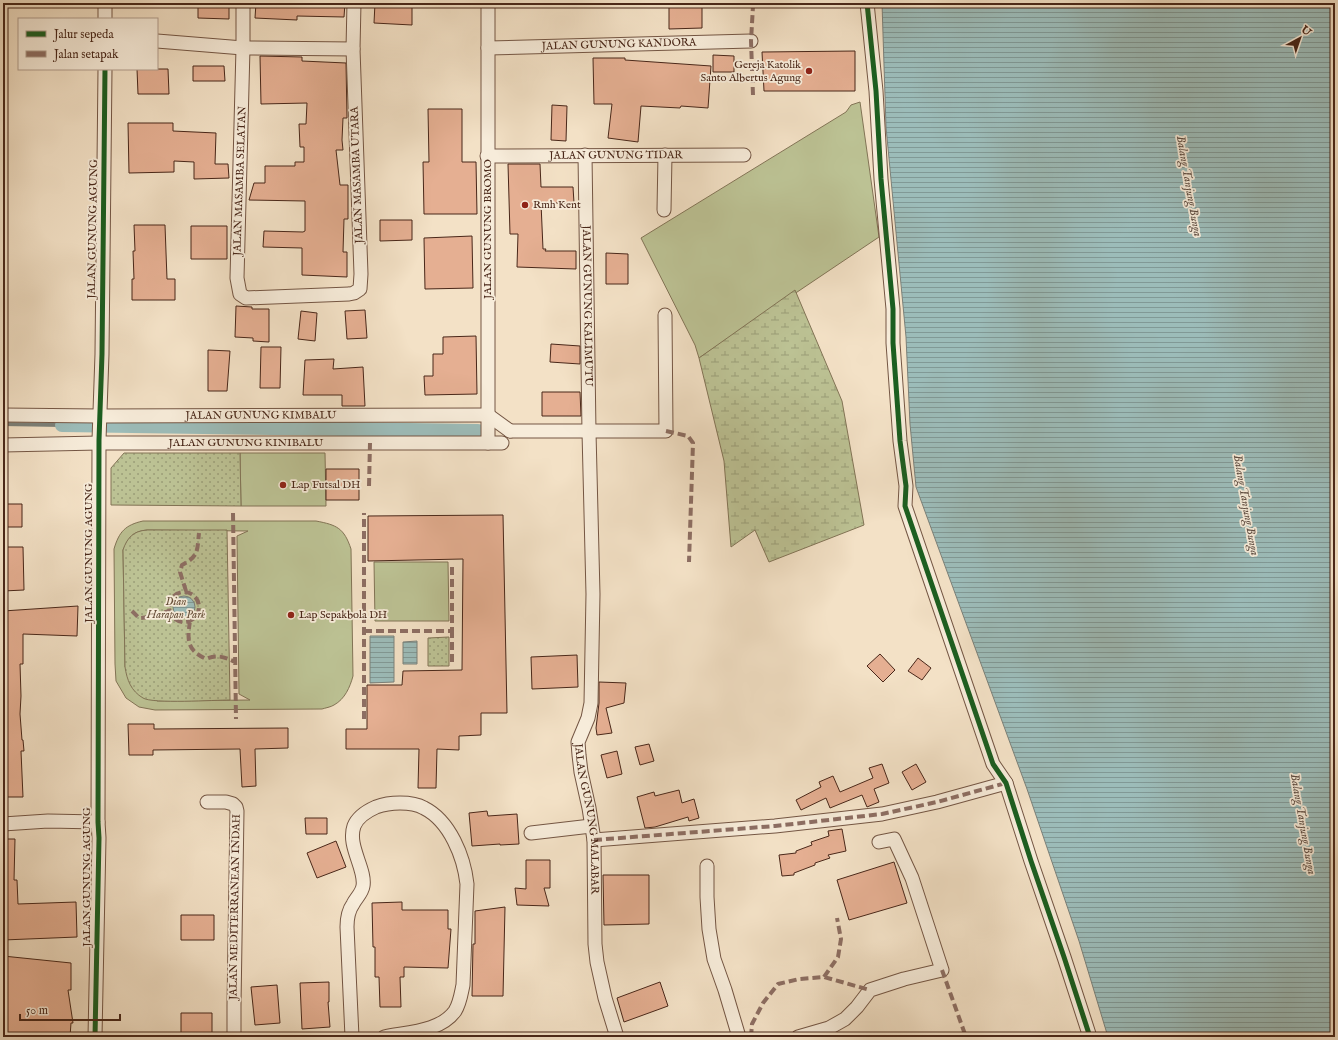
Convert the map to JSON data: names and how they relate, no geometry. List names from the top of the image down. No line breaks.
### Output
{"streets":{"street":["JALAN GUNUNG KANDORA","JALAN GUNUNG TIDAR","JALAN MASAMBA UTARA","JALAN MASAMBA SELATAN","JALAN GUNUNG AGUNG","JALAN GUNUNG BROMO","JALAN GUNUNG KALIMUTU","JALAN GUNUNG KIMBALU","JALAN GUNUNG KINIBALU","JALAN GUNUNG MALABAR","JALAN MEDITERRANEAN INDAH"]},"crossings":[["JALAN GUNUNG KANDORA","JALAN GUNUNG BROMO"],["JALAN GUNUNG TIDAR","JALAN GUNUNG BROMO"],["JALAN GUNUNG TIDAR","JALAN GUNUNG KALIMUTU"],["JALAN MASAMBA UTARA","JALAN MASAMBA SELATAN"],["JALAN GUNUNG AGUNG","JALAN GUNUNG KIMBALU"],["JALAN GUNUNG AGUNG","JALAN GUNUNG KINIBALU"],["JALAN GUNUNG BROMO","JALAN GUNUNG KIMBALU"],["JALAN GUNUNG BROMO","JALAN GUNUNG KINIBALU"],["JALAN GUNUNG KALIMUTU","JALAN GUNUNG MALABAR"]],"water":["Balang Tanjung Bunga"],"parks":["Dian Harapan Park"],"places":["Gereja Katolik Santo Albertus Agung","Rmh Kent","Lap Futsal DH","Lap Sepakbola DH"],"legend":["Jalur sepeda","Jalan setapak"],"scale_bar":"50 m","north":"top right"}
